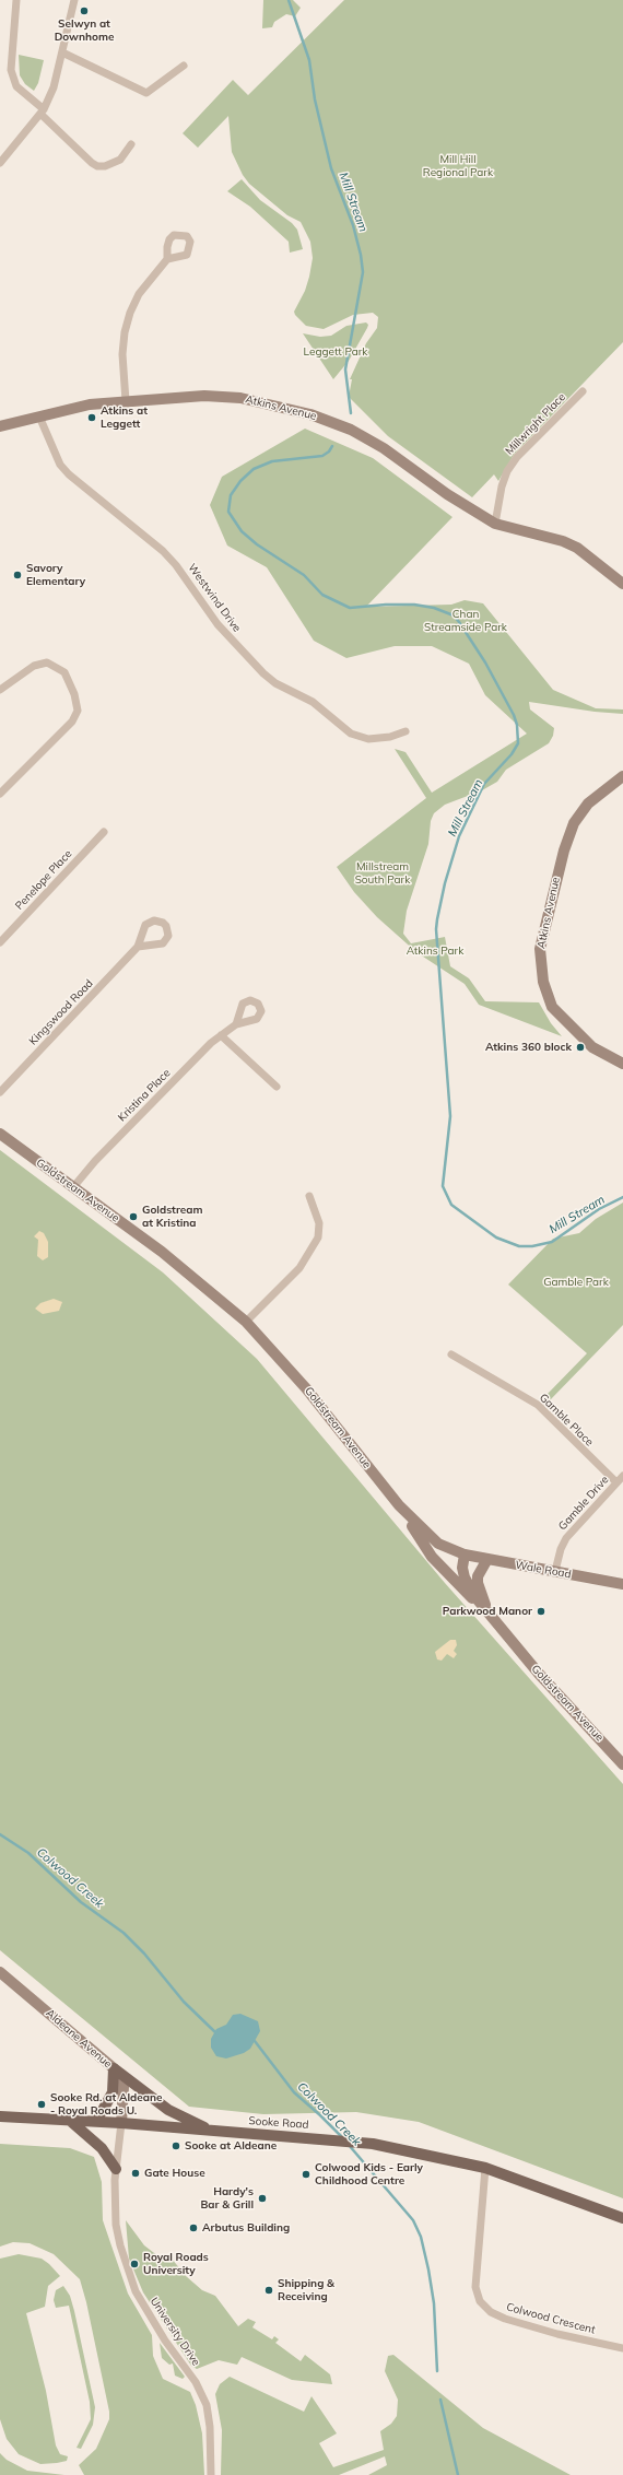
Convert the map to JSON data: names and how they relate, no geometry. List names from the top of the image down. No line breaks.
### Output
{"streets":{"main road":["Sooke Road"],"street":["Atkins Avenue","Millwright Place","Westwind Drive","Penelope Place","Kingswood Road","Kristina Place","Goldstream Avenue","Gamble Place","Gamble Drive","Wale Road","Aldeane Avenue","Colwood Crescent","University Drive"]},"crossings":[["Atkins Avenue","Millwright Place"],["Atkins Avenue","Westwind Drive"],["Kristina Place","Goldstream Avenue"],["Goldstream Avenue","Wale Road"],["Gamble Place","Gamble Drive"],["Gamble Drive","Wale Road"],["Aldeane Avenue","Sooke Road"],["Aldeane Avenue","University Drive"],["Sooke Road","Colwood Crescent"],["Sooke Road","University Drive"]],"water":["Mill Stream","Colwood Creek"],"parks":["Mill Hill Regional Park","Leggett Park","Chan Streamside Park","Millstream South Park","Atkins Park","Gamble Park"],"places":["Selwyn at Downhome","Atkins at Leggett","Savory Elementary","Atkins 360 block","Goldstream at Kristina","Parkwood Manor","Sooke Rd. at Aldeane - Royal Roads U.","Sooke at Aldeane","Gate House","Colwood Kids - Early Childhood Centre","Hardy's Bar & Grill","Arbutus Building","Royal Roads University","Shipping & Receiving"]}
